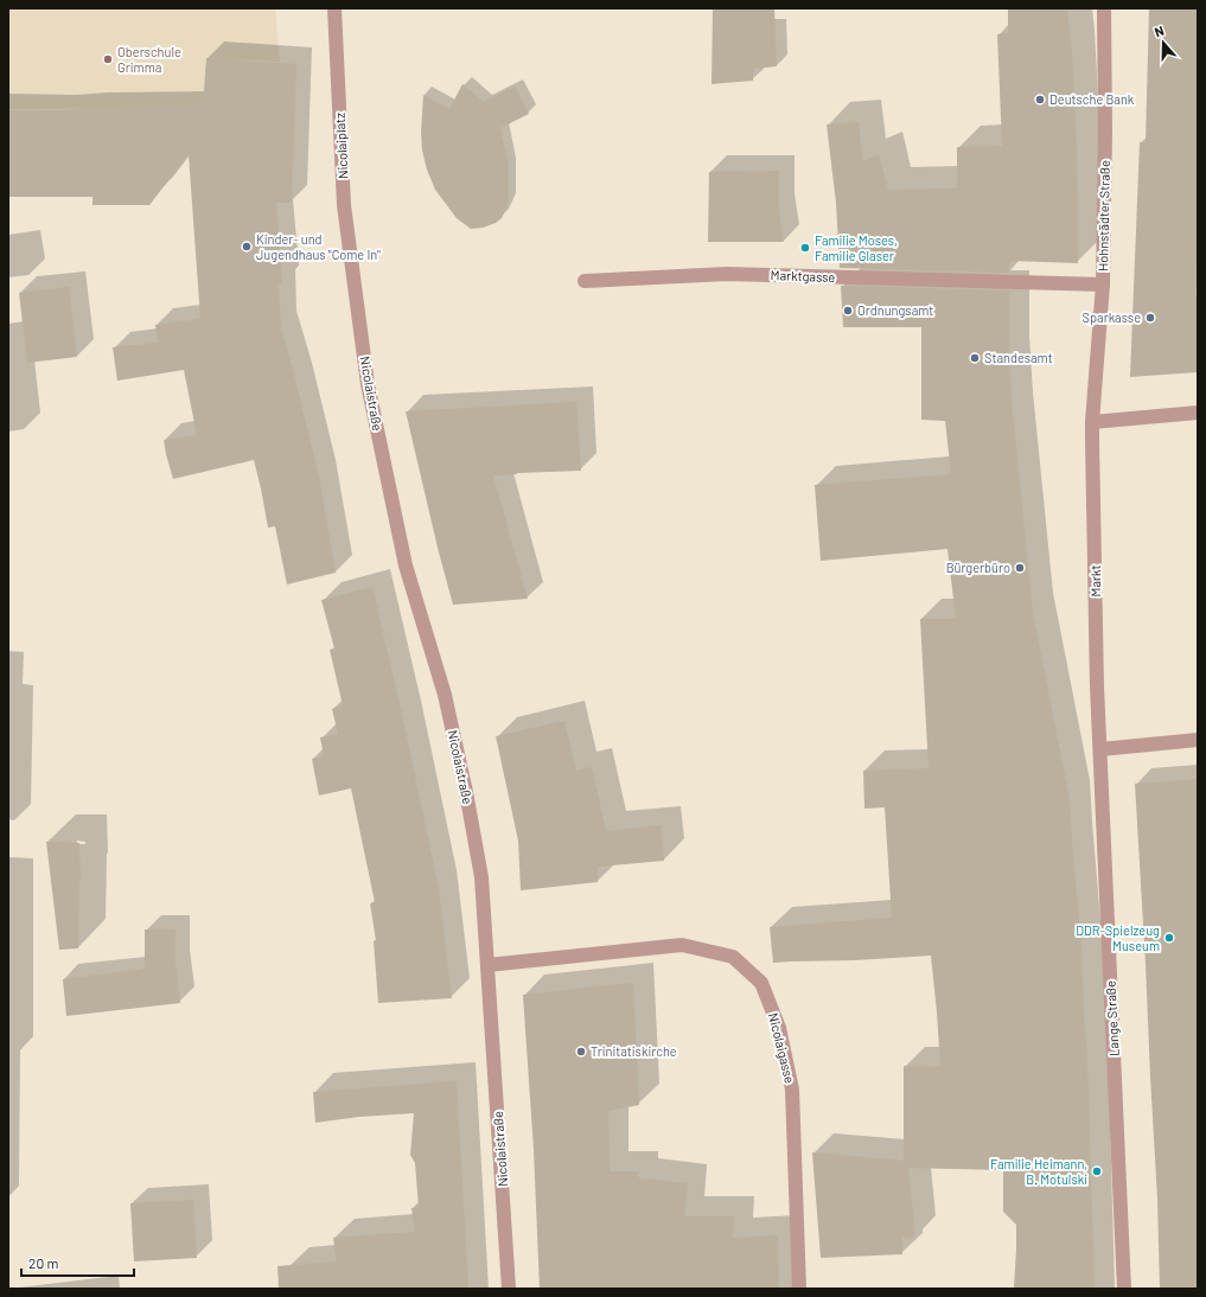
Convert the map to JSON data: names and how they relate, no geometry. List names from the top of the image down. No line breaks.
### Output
{"streets":{"street":["Nicolaiplatz","Hohnstädter Straße","Marktgasse","Nicolaistraße","Markt","Lange Straße","Nicolaigasse"]},"crossings":[["Nicolaiplatz","Nicolaistraße"],["Hohnstädter Straße","Marktgasse"],["Hohnstädter Straße","Markt"],["Nicolaistraße","Nicolaigasse"],["Markt","Lange Straße"]],"places":["Oberschule Grimma","Deutsche Bank","Kinder- und Jugendhaus \"Come In\"","Familie Moses, Familie Glaser","Ordnungsamt","Sparkasse","Standesamt","Bürgerbüro","DDR-Spielzeug Museum","Trinitatiskirche","Familie Heimann, B. Motulski"],"scale_bar":"20 m","north":"top"}
